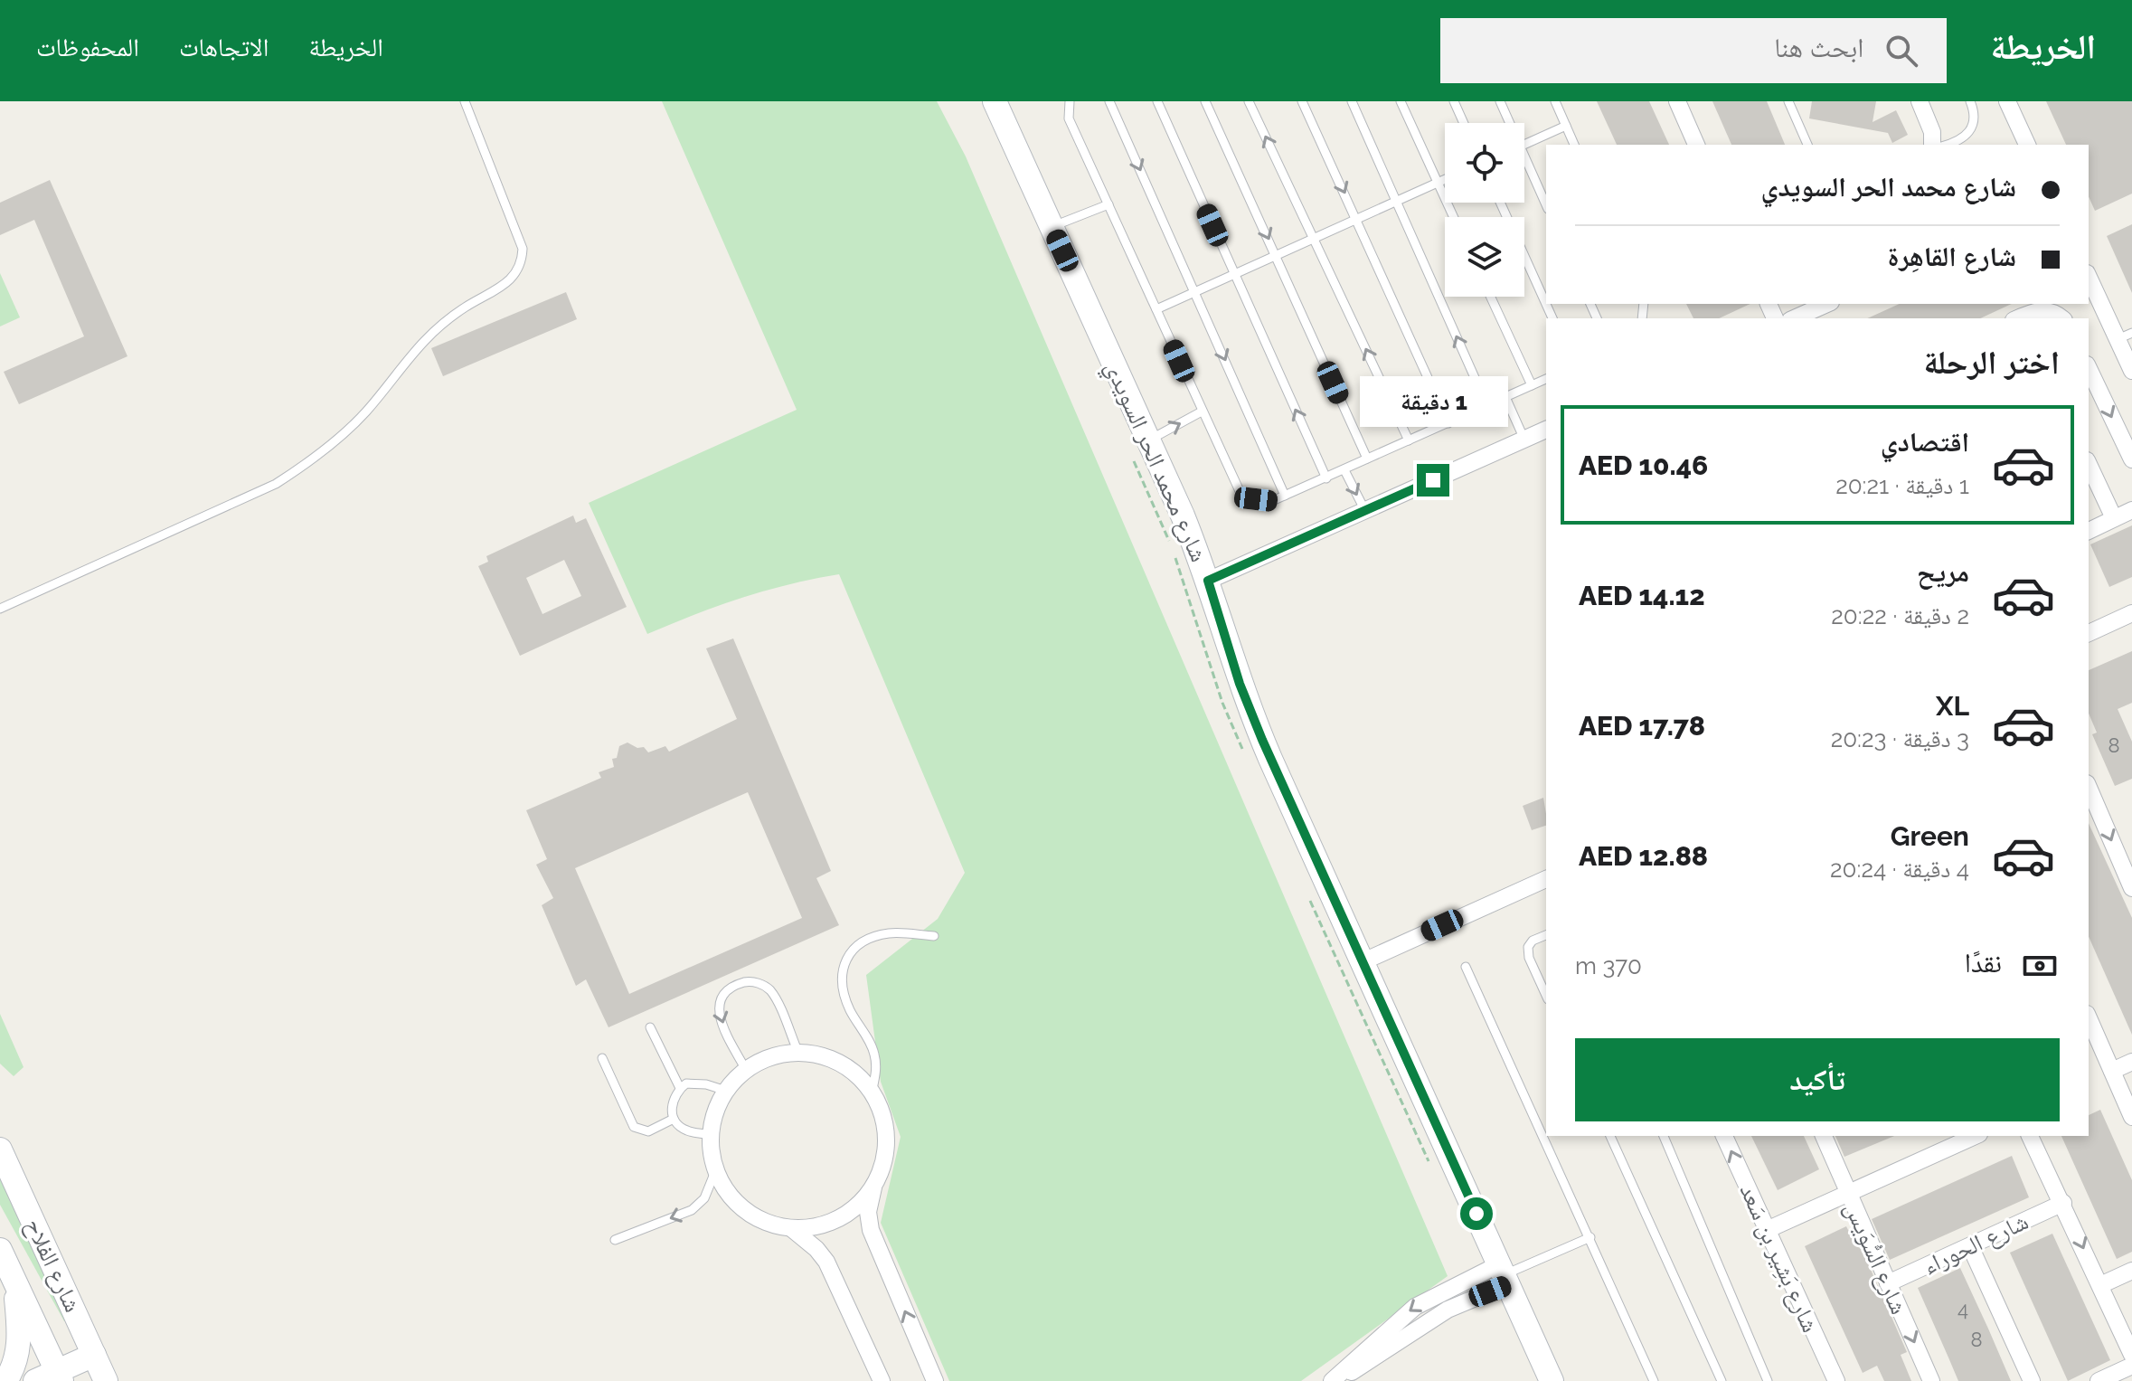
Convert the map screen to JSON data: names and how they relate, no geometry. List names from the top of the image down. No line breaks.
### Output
{"streets":{"street":["شارع محمد الحر السويدي","شارع الحوراء","شارع بَشِير بن سَعد","شارع السُّوَيس","شارع الفلاح"]},"crossings":[["شارع الحوراء","شارع السُّوَيس"]],"one_way":["شارع بَشِير بن سَعد"],"house_numbers":["8","4","8"],"page":{"header":"الخريطة","search":"ابحث هنا","nav":["الخريطة","الاتجاهات","المحفوظات"],"banner":["شارع محمد الحر السويدي","شارع القاهِرة"],"heading":"اختر الرحلة","bubble":"1 دقيقة","list":[{"name":"اقتصادي","note":"1 دقيقة · 20:21","value":"AED 10.46"},{"name":"مريح","note":"2 دقيقة · 20:22","value":"AED 14.12"},{"name":"XL","note":"3 دقيقة · 20:23","value":"AED 17.78"},{"name":"Green","note":"4 دقيقة · 20:24","value":"AED 12.88"}],"pay":["نقدًا","370 m"],"buttons":"تأكيد"}}
